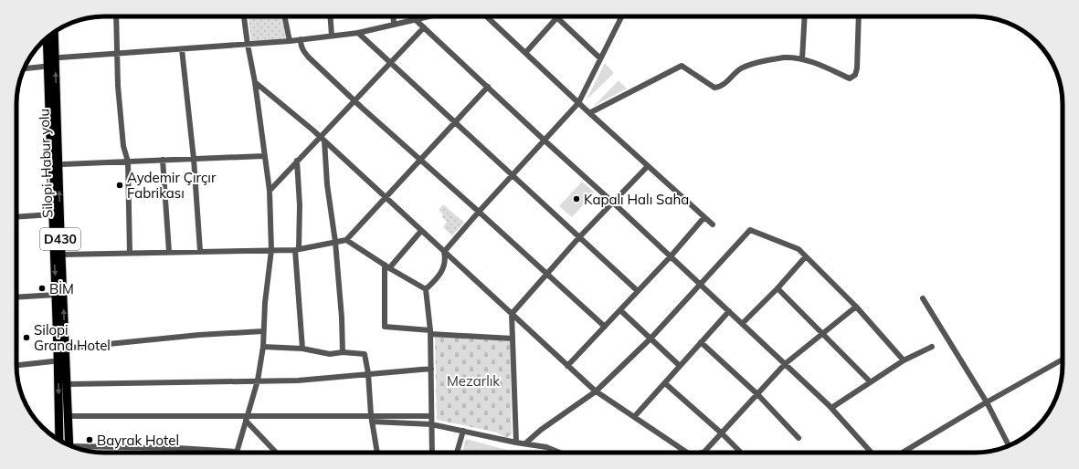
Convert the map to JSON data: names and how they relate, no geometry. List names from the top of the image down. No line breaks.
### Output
{"streets":{"highway":["Silopi-Habur yolu","D430"]},"crossings":[["Silopi-Habur yolu","D430"]],"parks":["Mezarlık"],"places":["Aydemir Çırçır Fabrikası","Kapalı Halı Saha","BİM","Silopi Grand Hotel","Bayrak Hotel"]}
